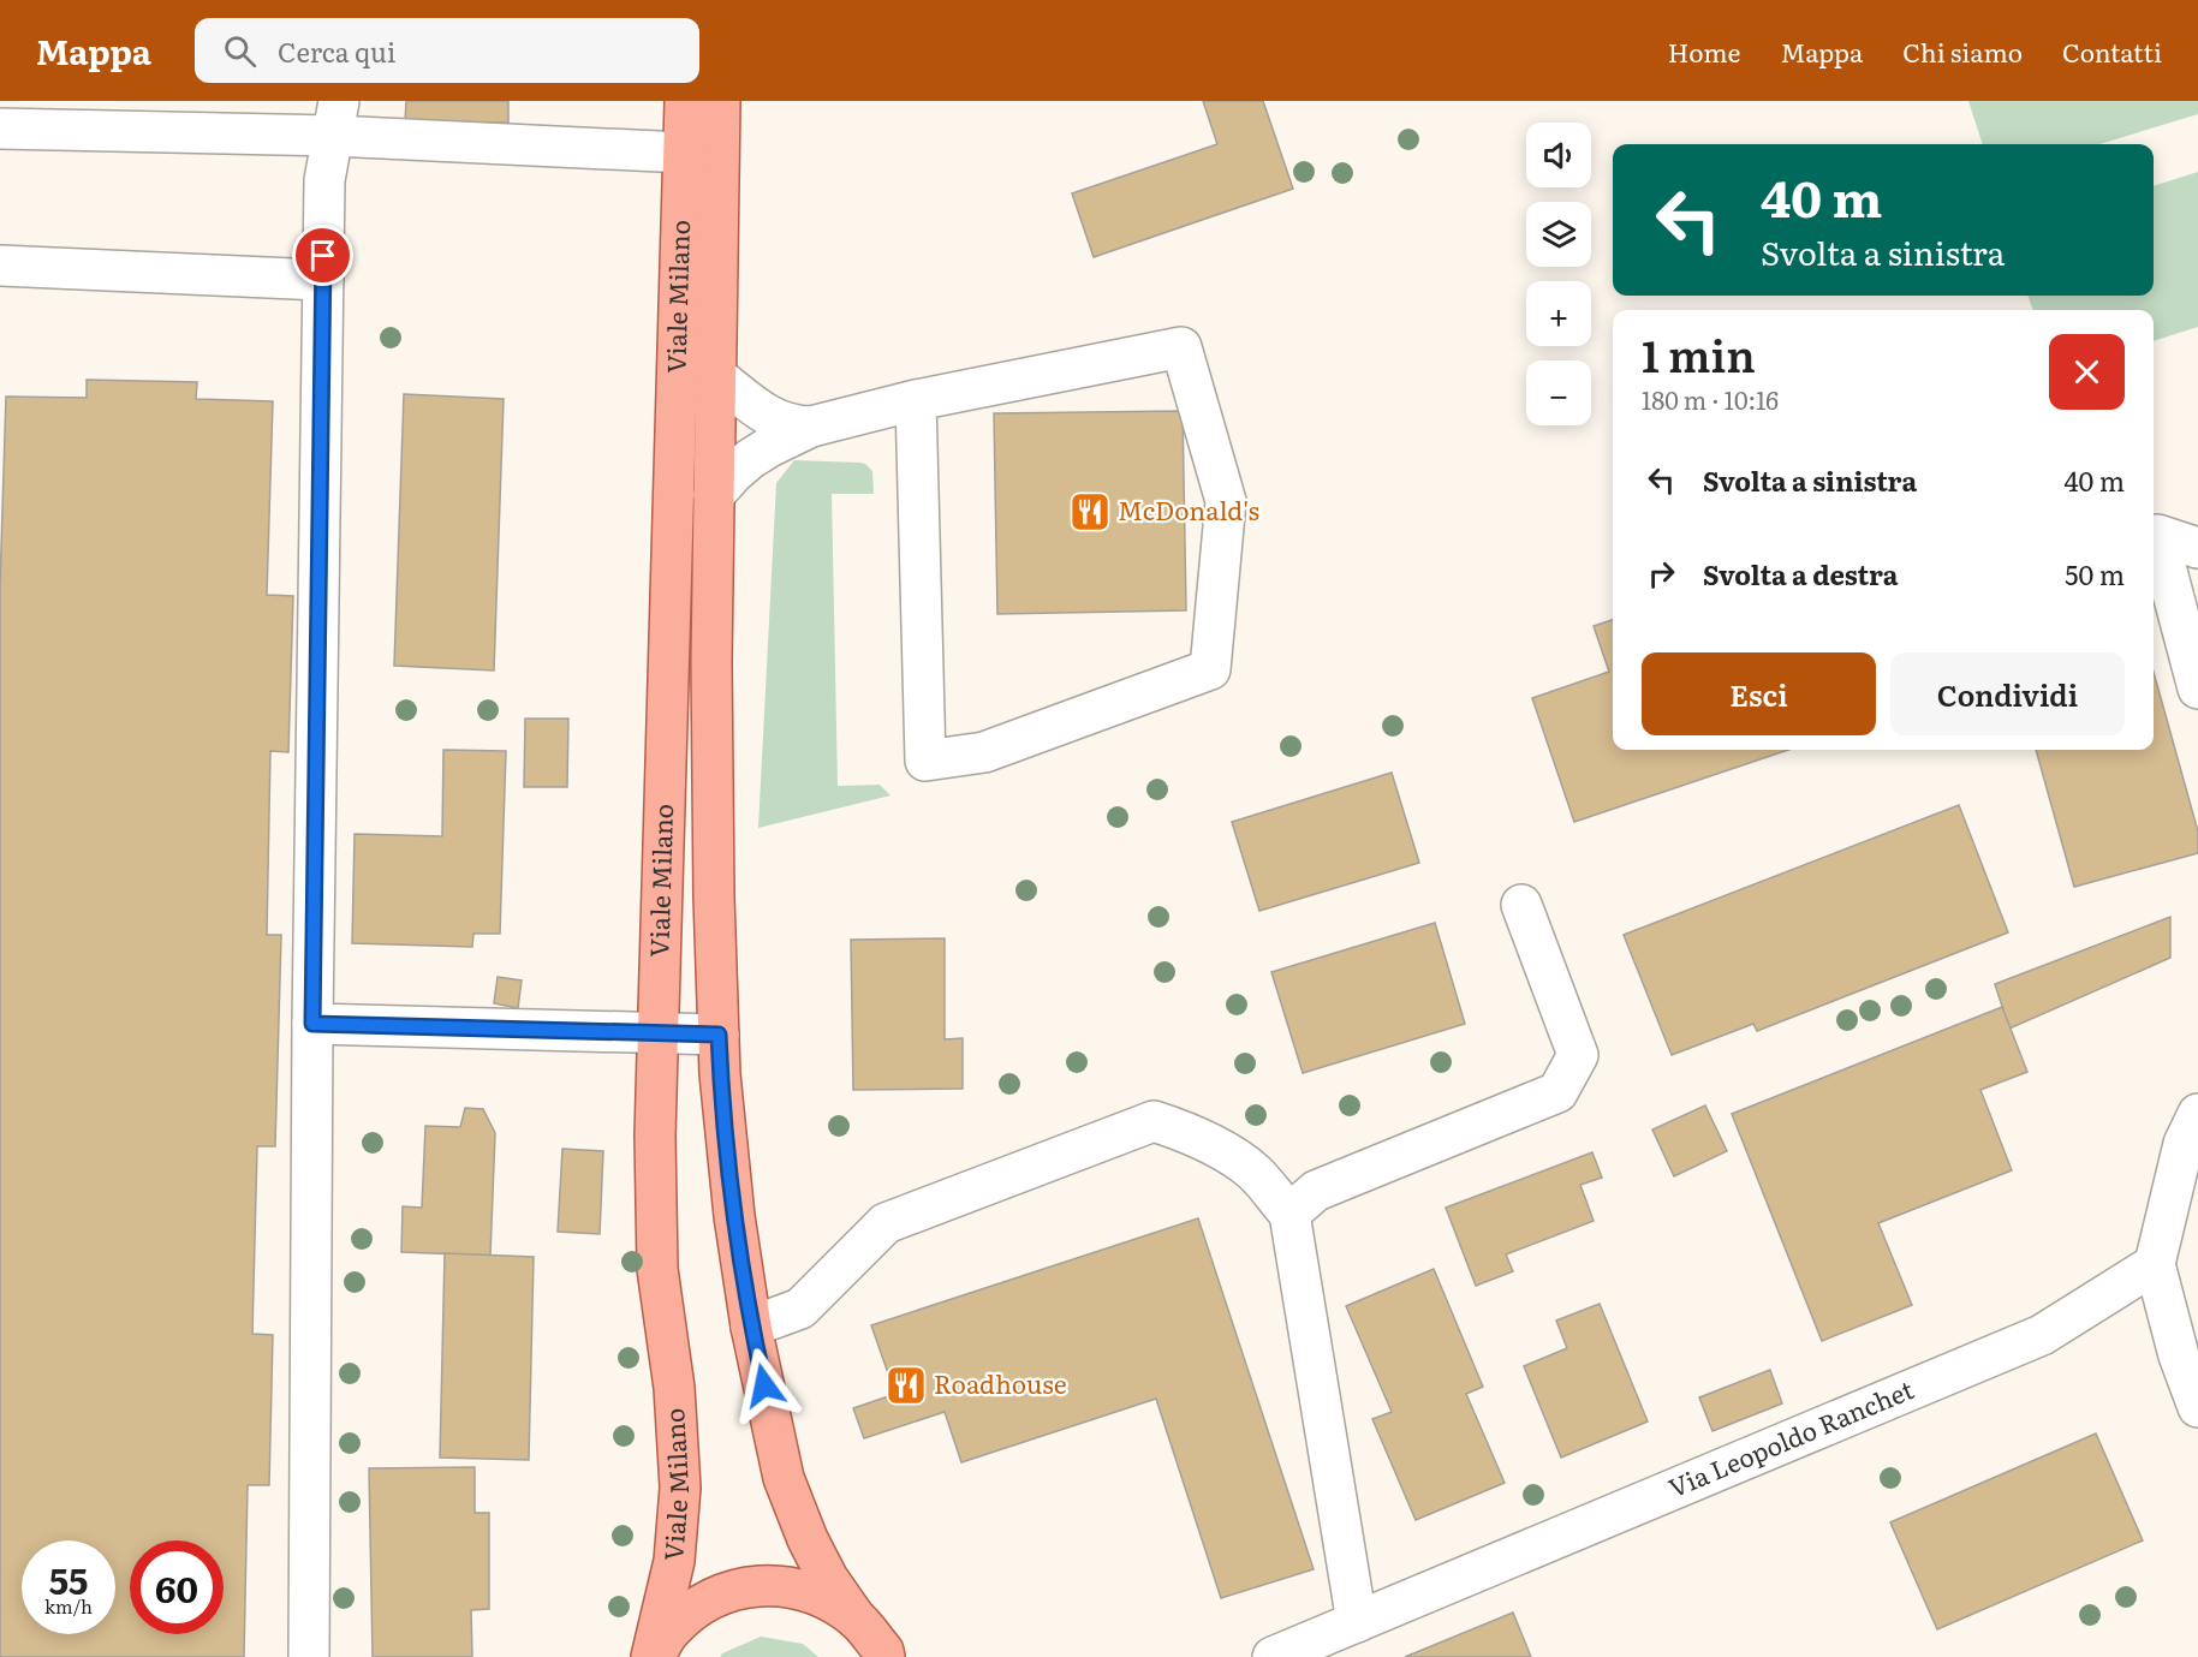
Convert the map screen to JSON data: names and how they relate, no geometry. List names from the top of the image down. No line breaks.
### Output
{"streets":{"main road":["Viale Milano"],"street":["Via Leopoldo Ranchet"]},"places":{"restaurant":["McDonald's","Roadhouse"]},"page":{"header":"Mappa","search":"Cerca qui","nav":["Home","Mappa","Chi siamo","Contatti"],"map_buttons":["+","−"],"turn":["40 m","Svolta a sinistra"],"heading":["1 min","180 m · 10:16"],"list":[{"name":"Svolta a sinistra","value":"40 m"},{"name":"Svolta a destra","value":"50 m"}],"buttons":["Esci","Condividi"],"speed":"55 km/h","limit":"60"}}
